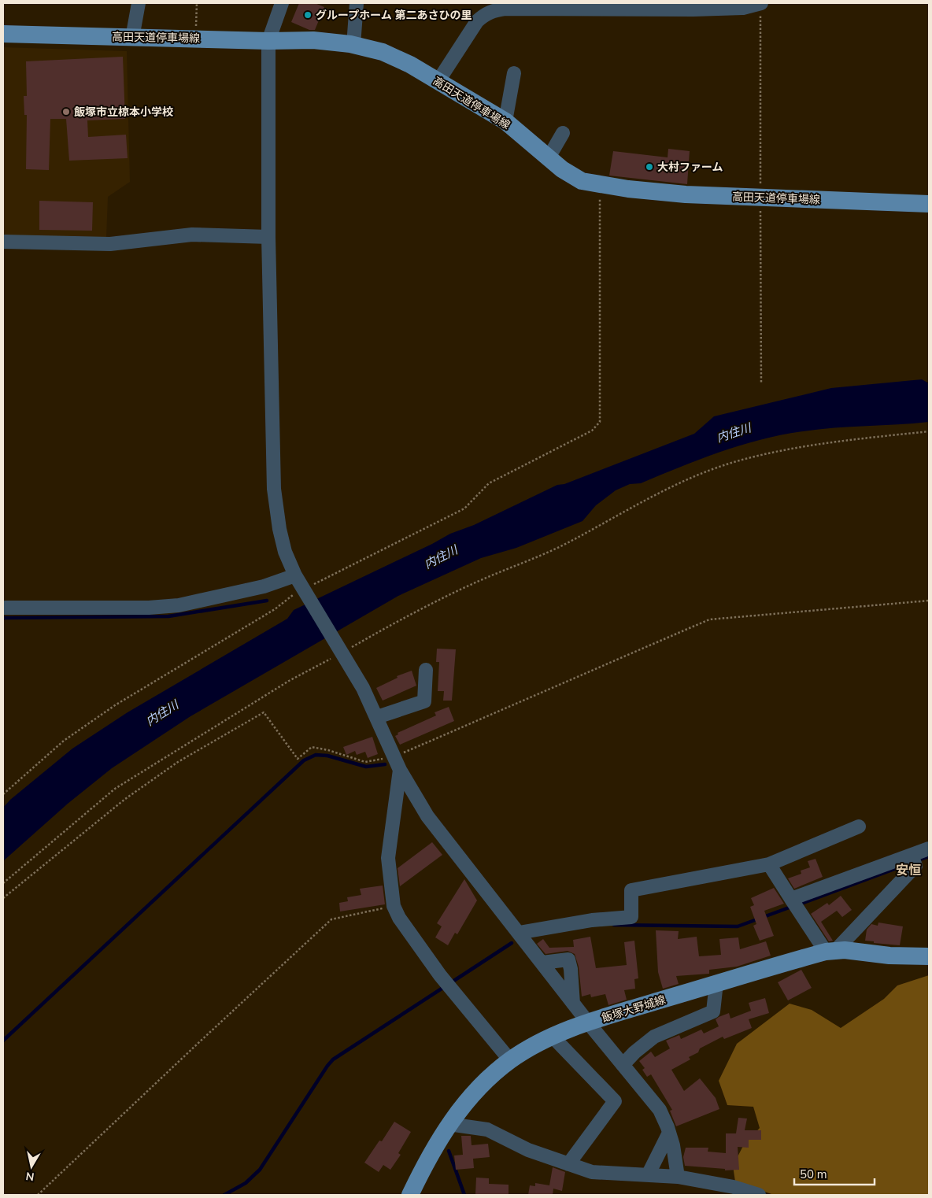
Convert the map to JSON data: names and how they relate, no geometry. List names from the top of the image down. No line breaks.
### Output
{"streets":{"main road":["高田天道停車場線","飯塚大野城線"]},"districts":["安恒"],"water":["内住川"],"places":["グループホーム 第二あさひの里","飯塚市立椋本小学校","大村ファーム"],"scale_bar":"50 m","north":"bottom"}
